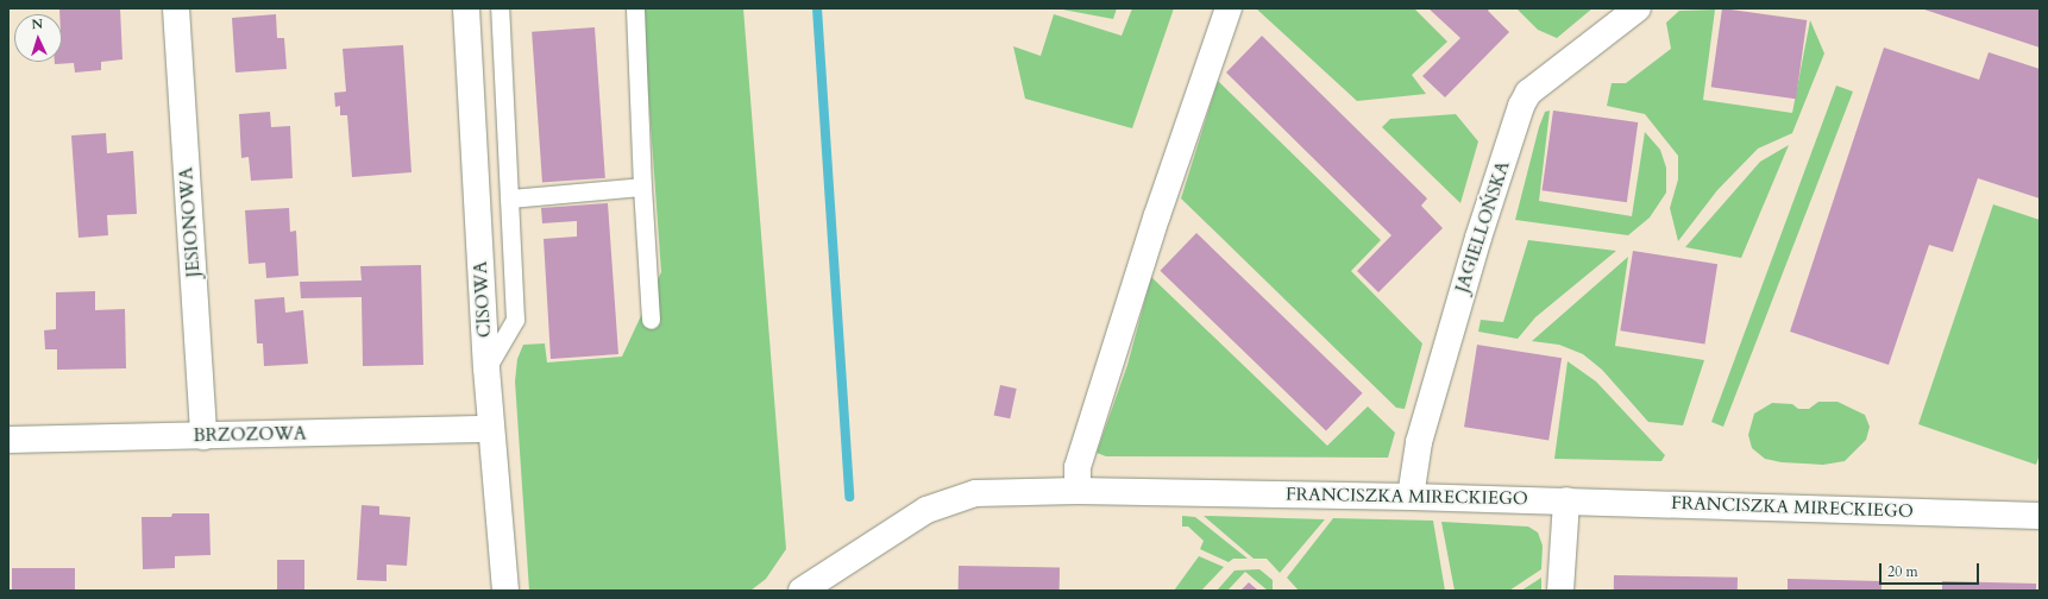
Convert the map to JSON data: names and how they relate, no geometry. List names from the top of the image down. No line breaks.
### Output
{"streets":{"street":["JESIONOWA","JAGIELLOŃSKA","CISOWA","BRZOZOWA","FRANCISZKA MIRECKIEGO"]},"crossings":[["JESIONOWA","BRZOZOWA"],["JAGIELLOŃSKA","FRANCISZKA MIRECKIEGO"],["CISOWA","BRZOZOWA"]],"scale_bar":"20 m","north":"top"}
